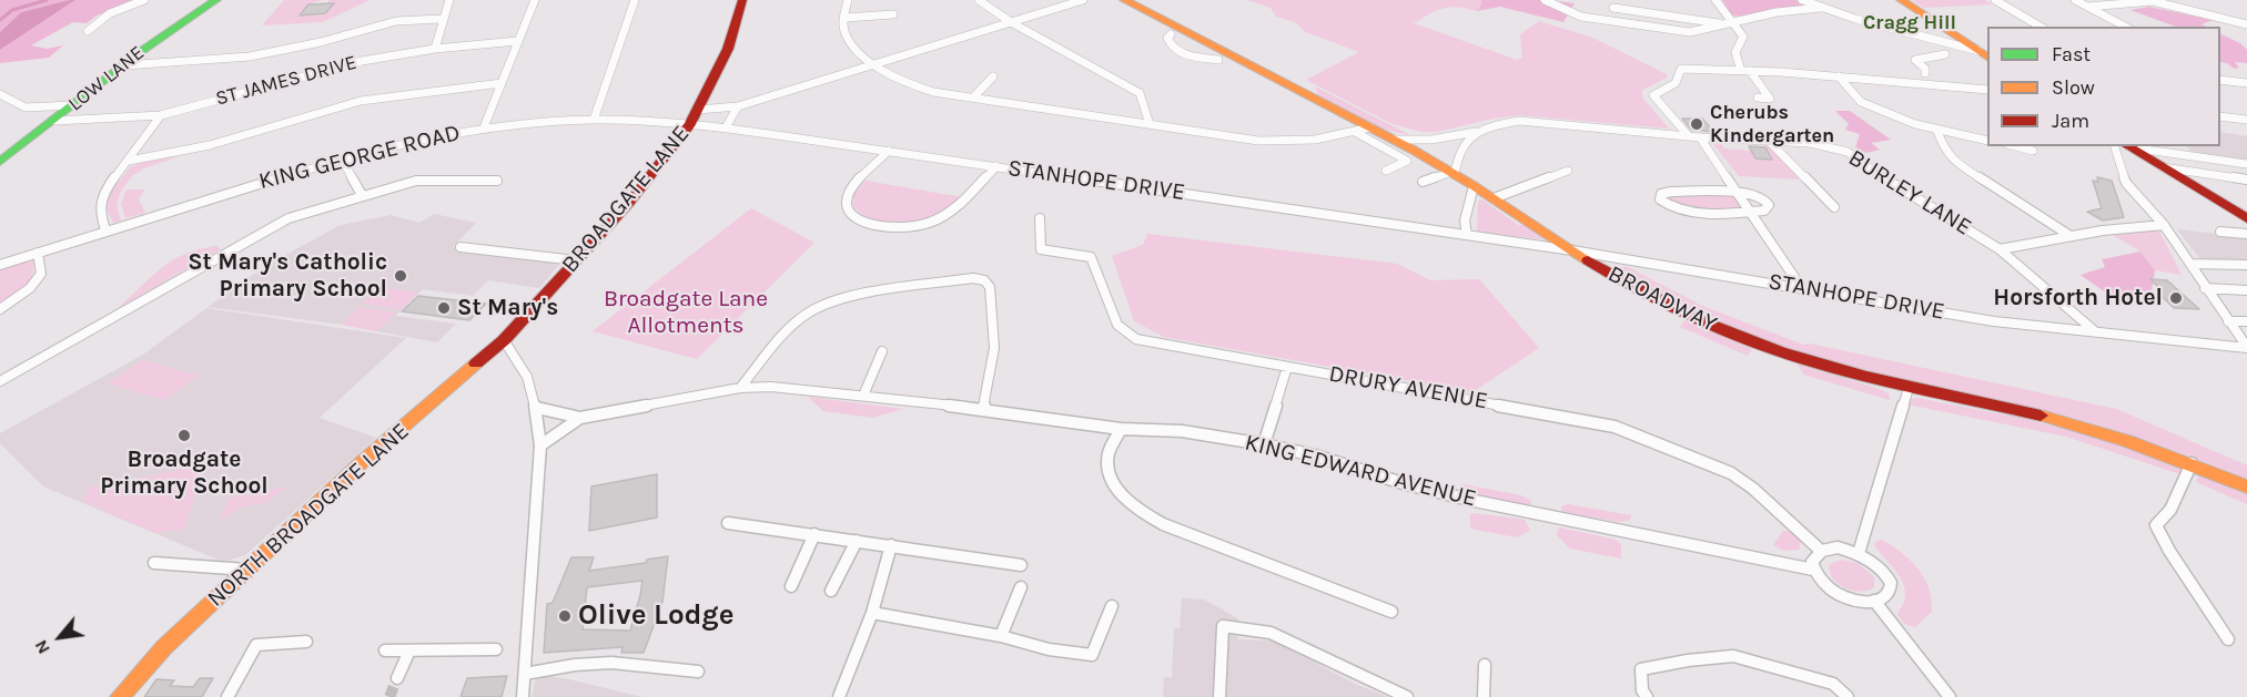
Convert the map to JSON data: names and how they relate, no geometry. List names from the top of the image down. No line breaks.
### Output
{"streets":{"main road":["LOW LANE","BROADGATE LANE","BROADWAY","NORTH BROADGATE LANE"],"street":["ST JAMES DRIVE","KING GEORGE ROAD","STANHOPE DRIVE","BURLEY LANE","DRURY AVENUE","KING EDWARD AVENUE"]},"crossings":[["LOW LANE","ST JAMES DRIVE"],["KING GEORGE ROAD","STANHOPE DRIVE"],["KING GEORGE ROAD","BROADGATE LANE"],["STANHOPE DRIVE","BURLEY LANE"],["STANHOPE DRIVE","BROADGATE LANE"],["STANHOPE DRIVE","BROADWAY"],["BURLEY LANE","BROADWAY"],["BROADGATE LANE","NORTH BROADGATE LANE"],["DRURY AVENUE","KING EDWARD AVENUE"]],"districts":["Cragg Hill"],"parks":["Broadgate Lane Allotments"],"places":["Cherubs Kindergarten","St Mary's Catholic Primary School","Horsforth Hotel","St Mary's","Broadgate Primary School","Olive Lodge"],"legend":["Fast","Slow","Jam"],"north":"bottom left"}
